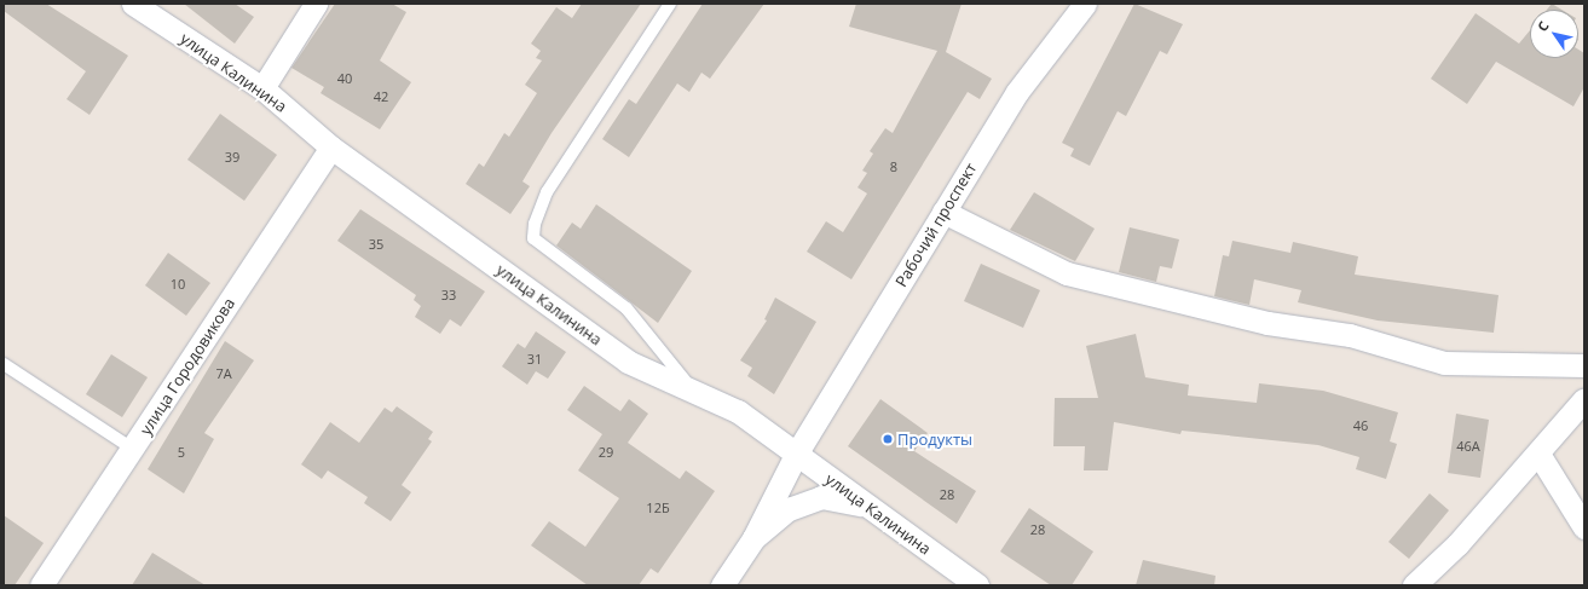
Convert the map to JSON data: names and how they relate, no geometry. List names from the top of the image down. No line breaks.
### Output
{"streets":{"street":["улица Калинина","Рабочий проспект","улица Городовикова"]},"crossings":[["улица Калинина","Рабочий проспект"],["улица Калинина","улица Городовикова"]],"places":["Продукты"],"house_numbers":["40","42","39","8","35","10","33","31","7А","46","46А","5","29","28","12Б","28"],"north":"top left"}
